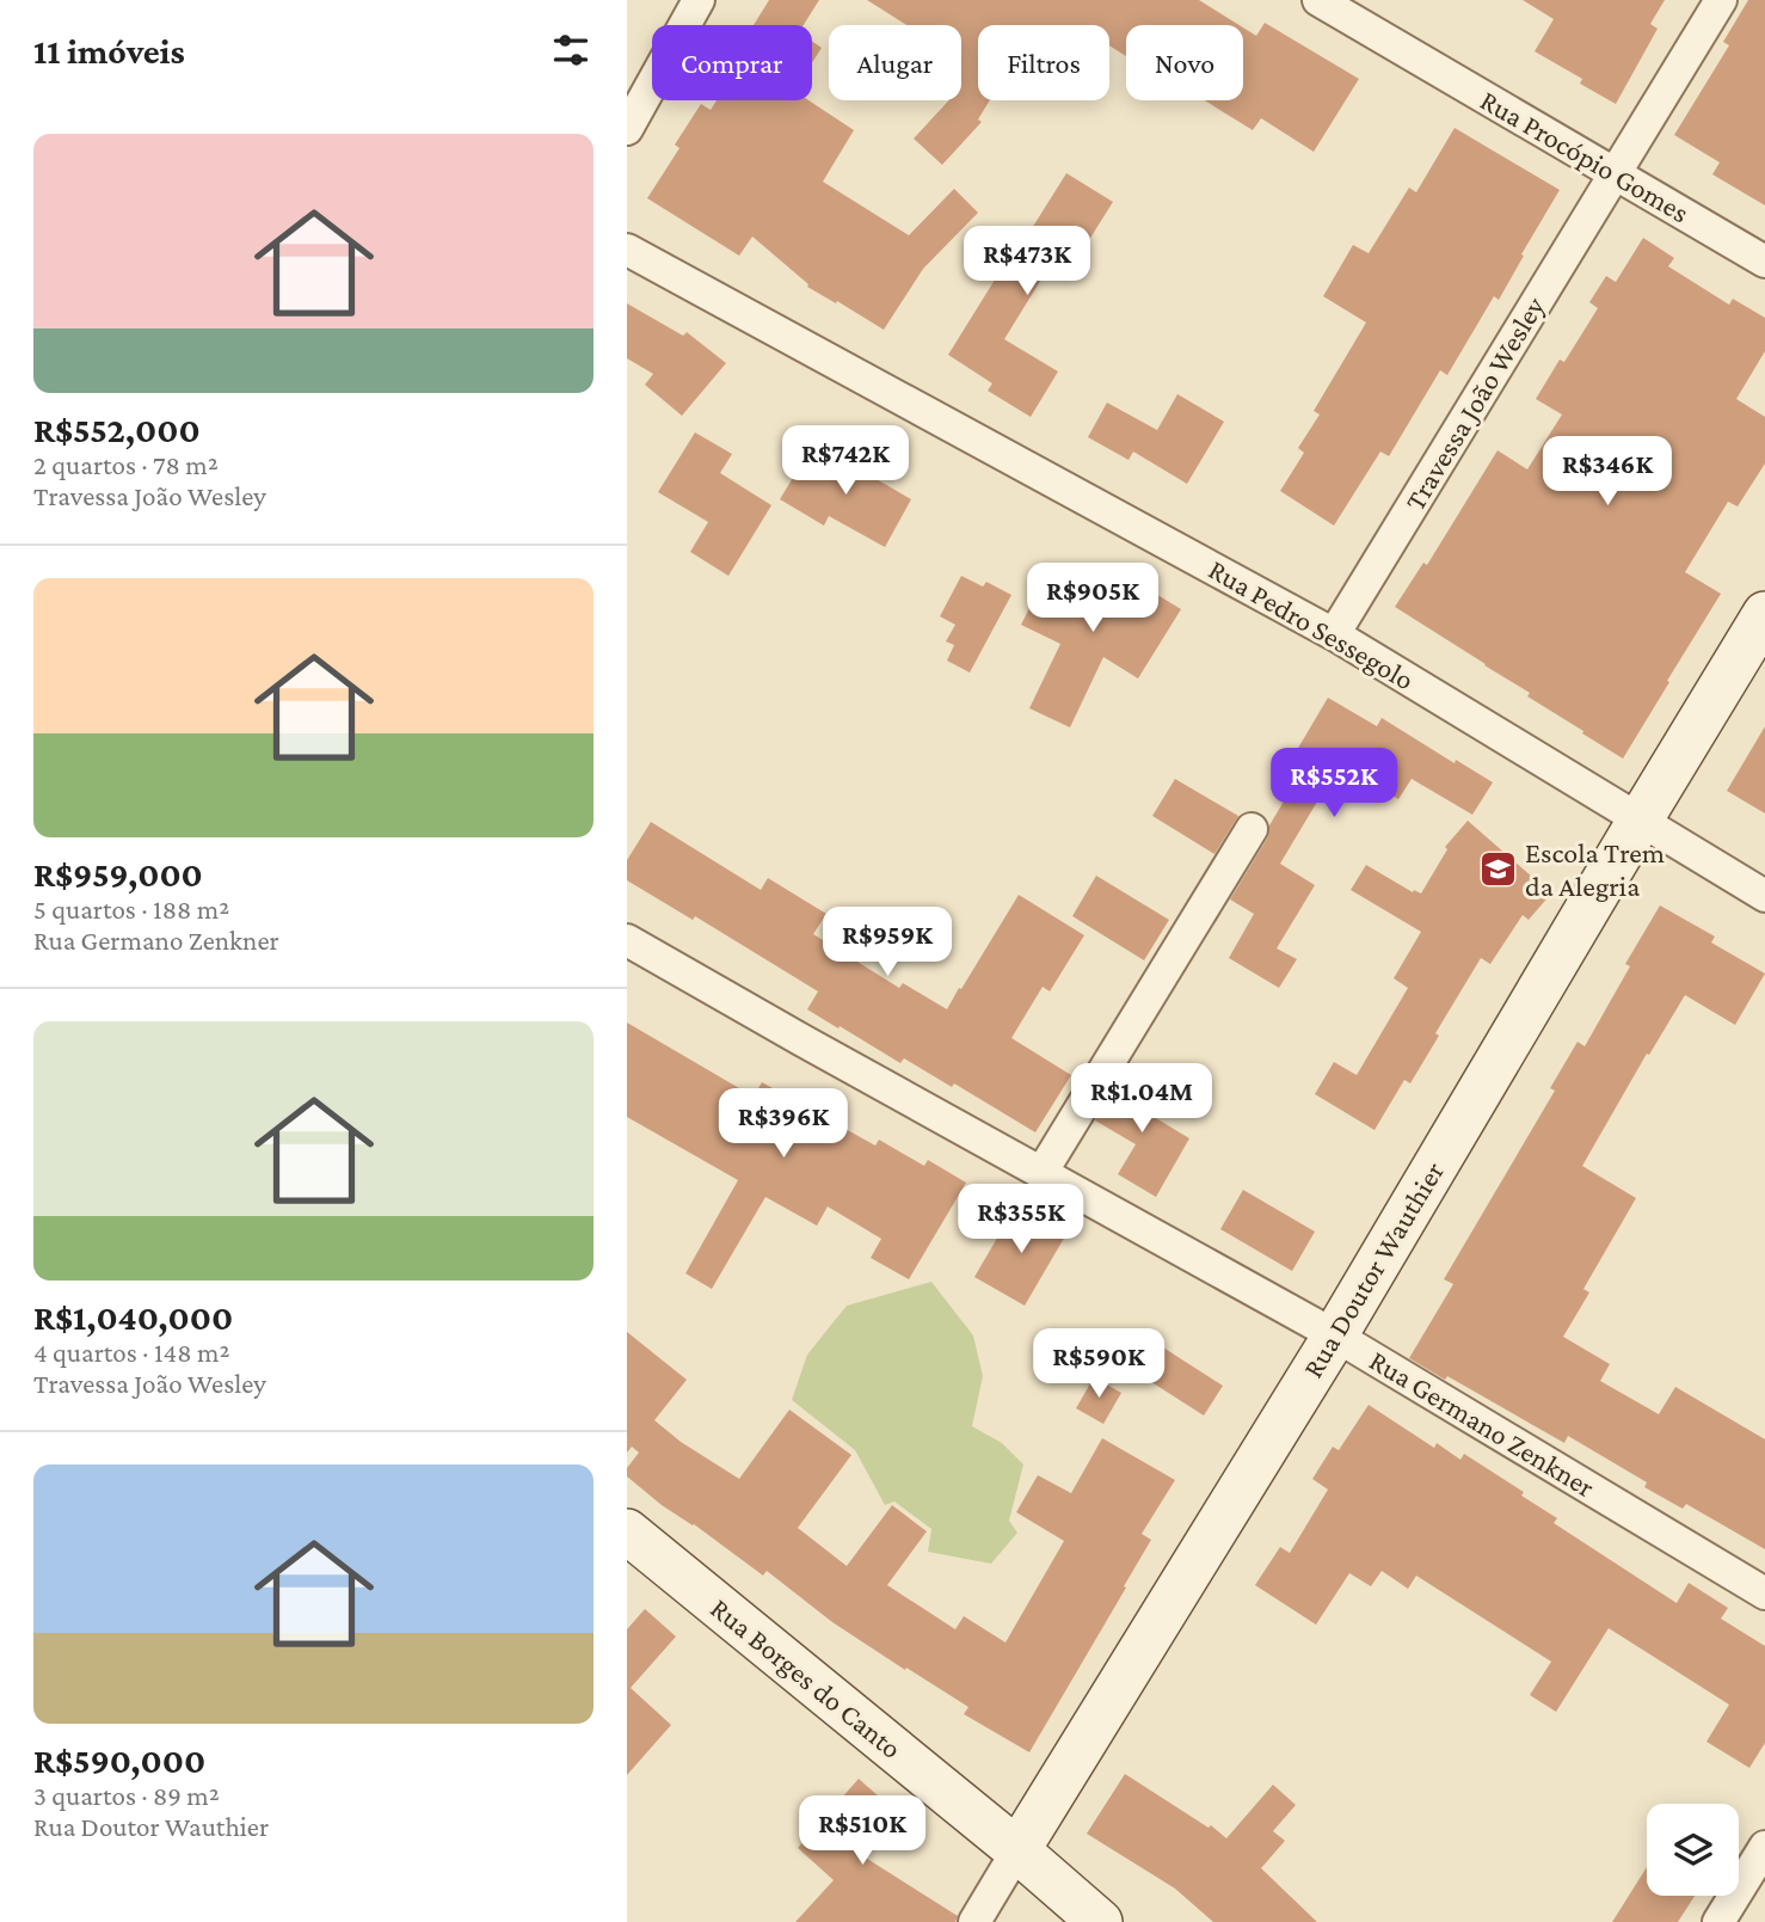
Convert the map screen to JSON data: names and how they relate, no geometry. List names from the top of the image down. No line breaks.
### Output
{"streets":{"street":["Rua Procópio Gomes","Travessa João Wesley","Rua Pedro Sessegolo","Rua Doutor Wauthier","Rua Germano Zenkner","Rua Borges do Canto"]},"crossings":[["Rua Procópio Gomes","Travessa João Wesley"],["Travessa João Wesley","Rua Pedro Sessegolo"],["Rua Pedro Sessegolo","Rua Doutor Wauthier"],["Rua Doutor Wauthier","Rua Germano Zenkner"],["Rua Doutor Wauthier","Rua Borges do Canto"]],"places":{"school or university":["Escola Trem da Alegria"]},"page":{"heading":"11 imóveis","chip":["Comprar","Alugar","Filtros","Novo"],"list":[{"name":"R$552,000","note":"2 quartos · 78 m² · Travessa João Wesley"},{"name":"R$959,000","note":"5 quartos · 188 m² · Rua Germano Zenkner"},{"name":"R$1,040,000","note":"4 quartos · 148 m² · Travessa João Wesley"},{"name":"R$590,000","note":"3 quartos · 89 m² · Rua Doutor Wauthier"}],"price":["R$473K","R$742K","R$346K","R$905K","R$552K","R$959K","R$1.04M","R$396K","R$355K","R$590K","R$510K"]}}
